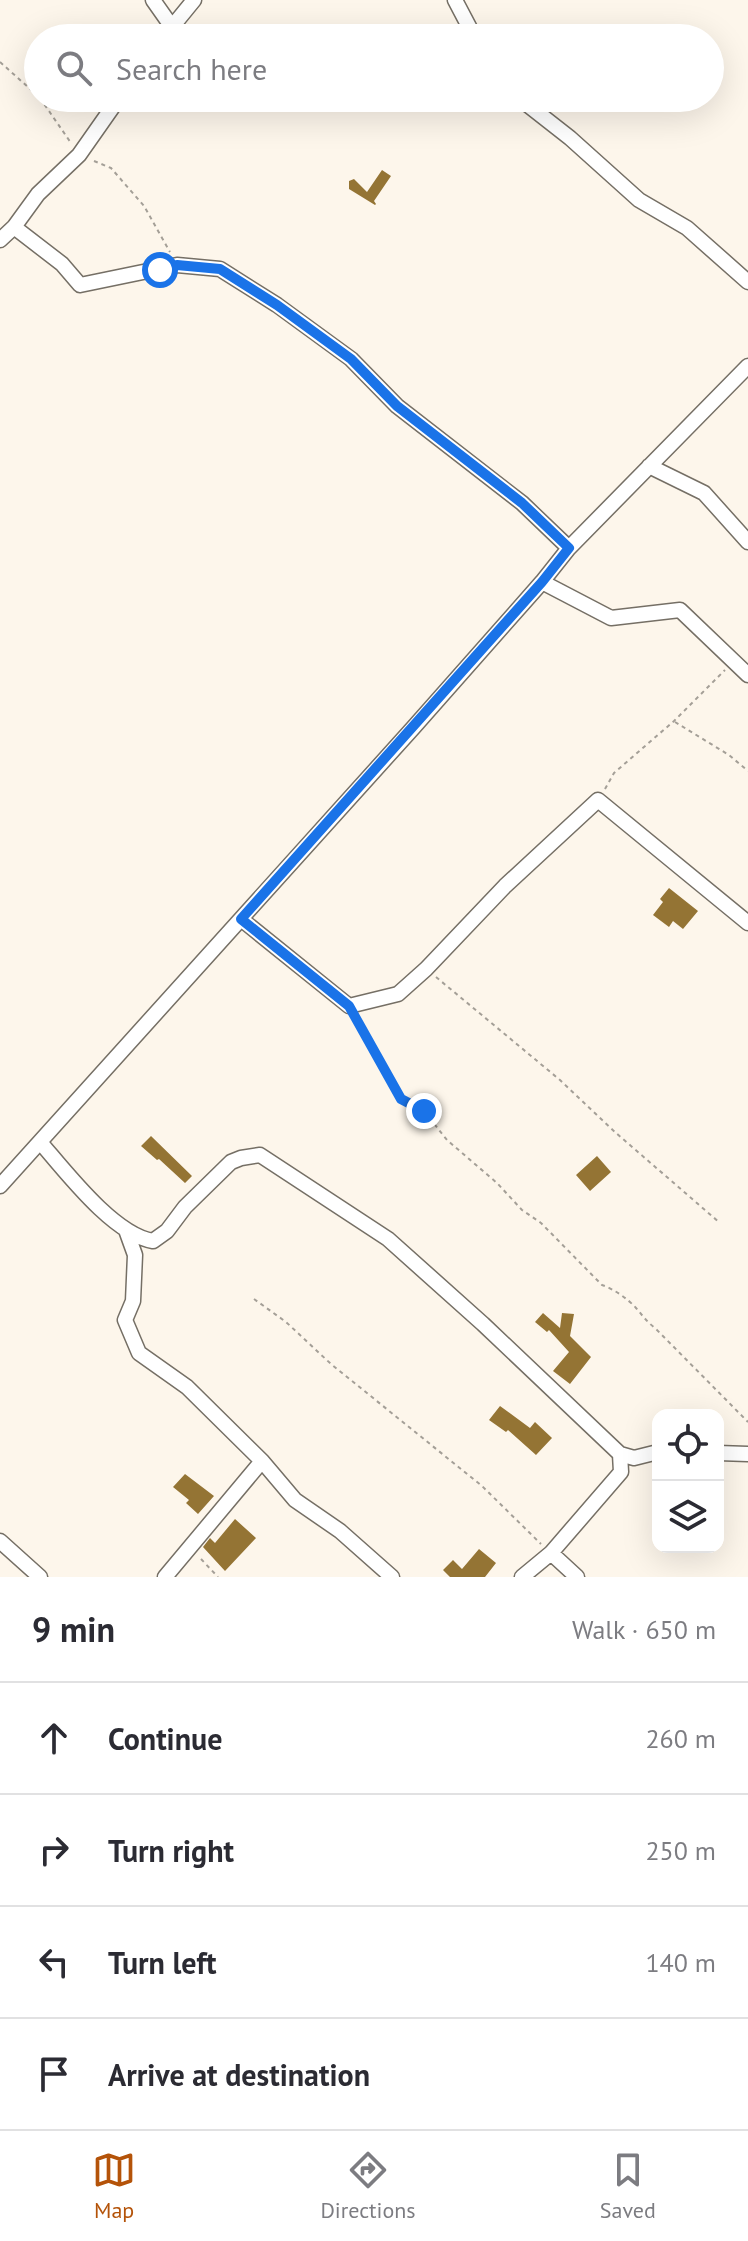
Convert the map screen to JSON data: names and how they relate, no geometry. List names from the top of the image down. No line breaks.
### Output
{"page":{"search":"Search here","heading":["9 min","Walk · 650 m"],"list":[["Continue","260 m"],["Turn right","250 m"],["Turn left","140 m"],"Arrive at destination"],"nav":["Map","Directions","Saved"]}}
